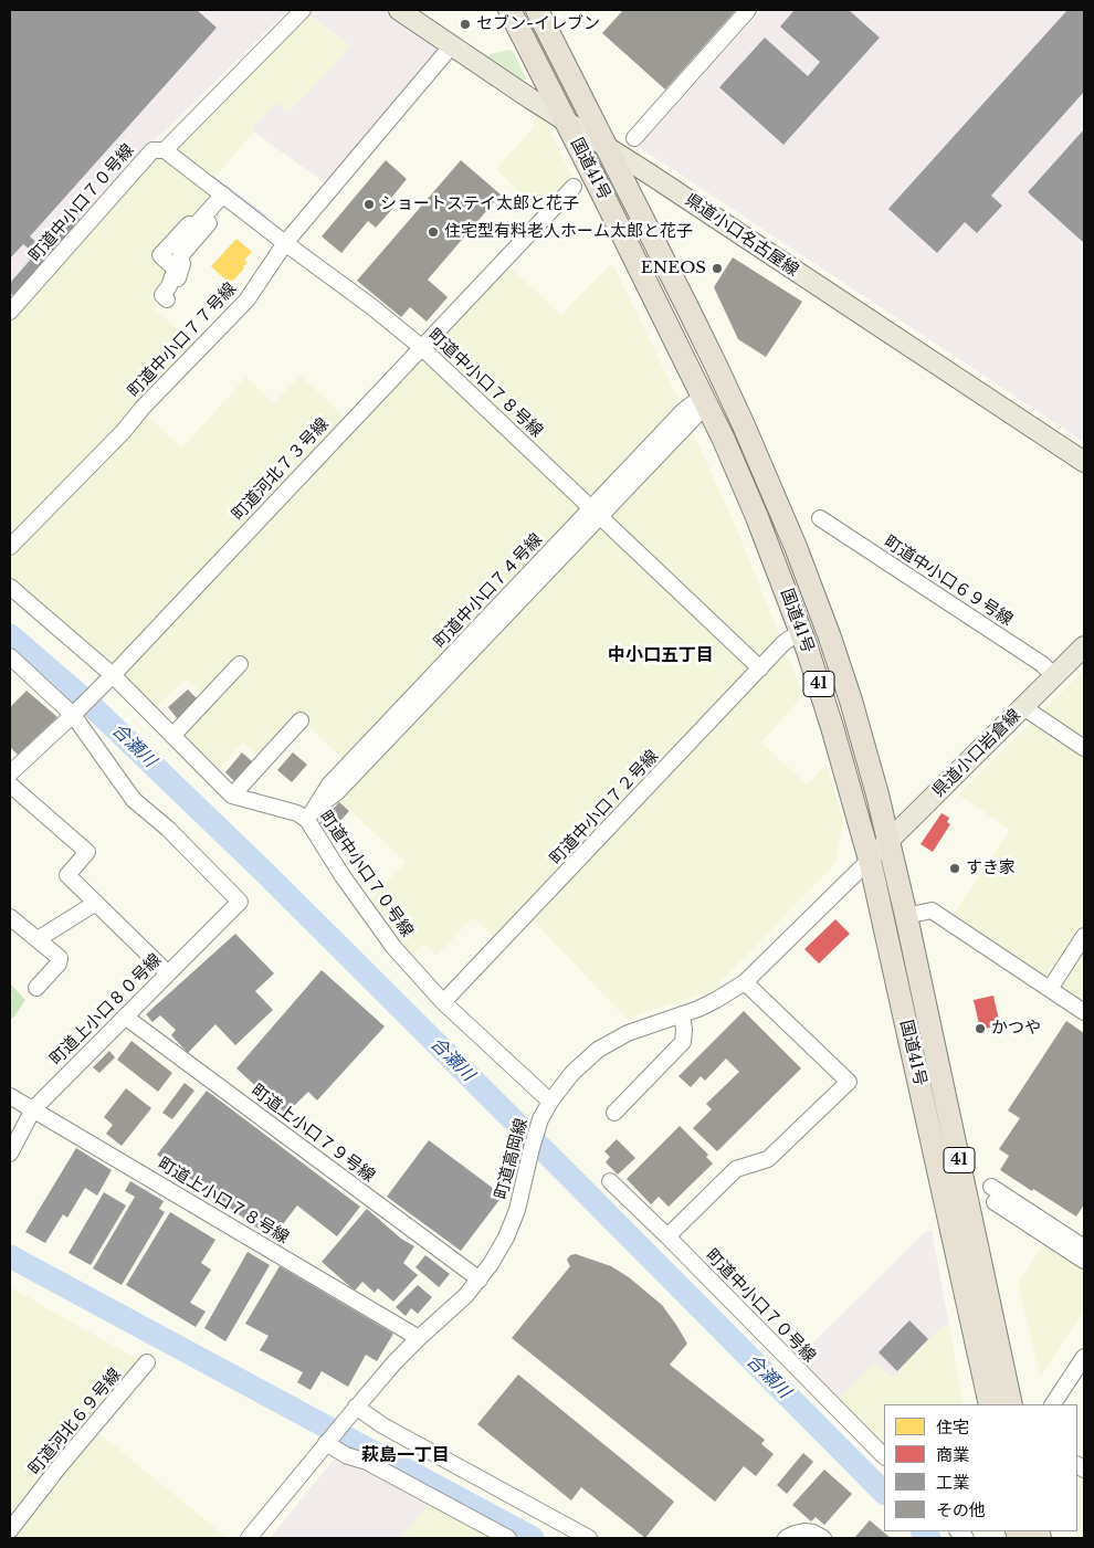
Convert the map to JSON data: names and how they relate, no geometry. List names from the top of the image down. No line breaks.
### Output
{"streets":{"highway":["国道41号","41"],"main road":["県道小口名古屋線","県道小口岩倉線"],"street":["町道中小口７０号線","町道中小口７７号線","町道中小口７８号線","町道河北７３号線","町道中小口６９号線","町道中小口７４号線","町道中小口７２号線","町道上小口８０号線","町道上小口７９号線","町道高岡線","町道上小口７８号線","町道河北６９号線"]},"crossings":[["国道41号","県道小口名古屋線"],["国道41号","県道小口岩倉線"],["国道41号","町道高岡線"],["町道中小口７０号線","町道中小口７８号線"],["町道中小口７０号線","町道河北７３号線"],["町道中小口７０号線","町道中小口７４号線"],["町道中小口７０号線","町道中小口７２号線"],["町道中小口７０号線","町道高岡線"],["県道小口名古屋線","町道中小口７７号線"],["町道中小口７７号線","町道中小口７８号線"],["町道中小口７８号線","町道河北７３号線"],["町道中小口７８号線","町道中小口７４号線"],["町道中小口７８号線","町道中小口７２号線"],["町道河北７３号線","町道上小口８０号線"],["町道中小口６９号線","県道小口岩倉線"],["県道小口岩倉線","町道高岡線"],["町道上小口８０号線","町道上小口７９号線"],["町道上小口８０号線","町道上小口７８号線"],["町道上小口７９号線","町道高岡線"],["町道高岡線","町道上小口７８号線"]],"districts":["中小口五丁目","萩島一丁目"],"water":["合瀬川"],"places":["セブン-イレブン","ショートステイ太郎と花子","住宅型有料老人ホーム太郎と花子","ENEOS","すき家","かつや"],"legend":["住宅","商業","工業","その他"]}
